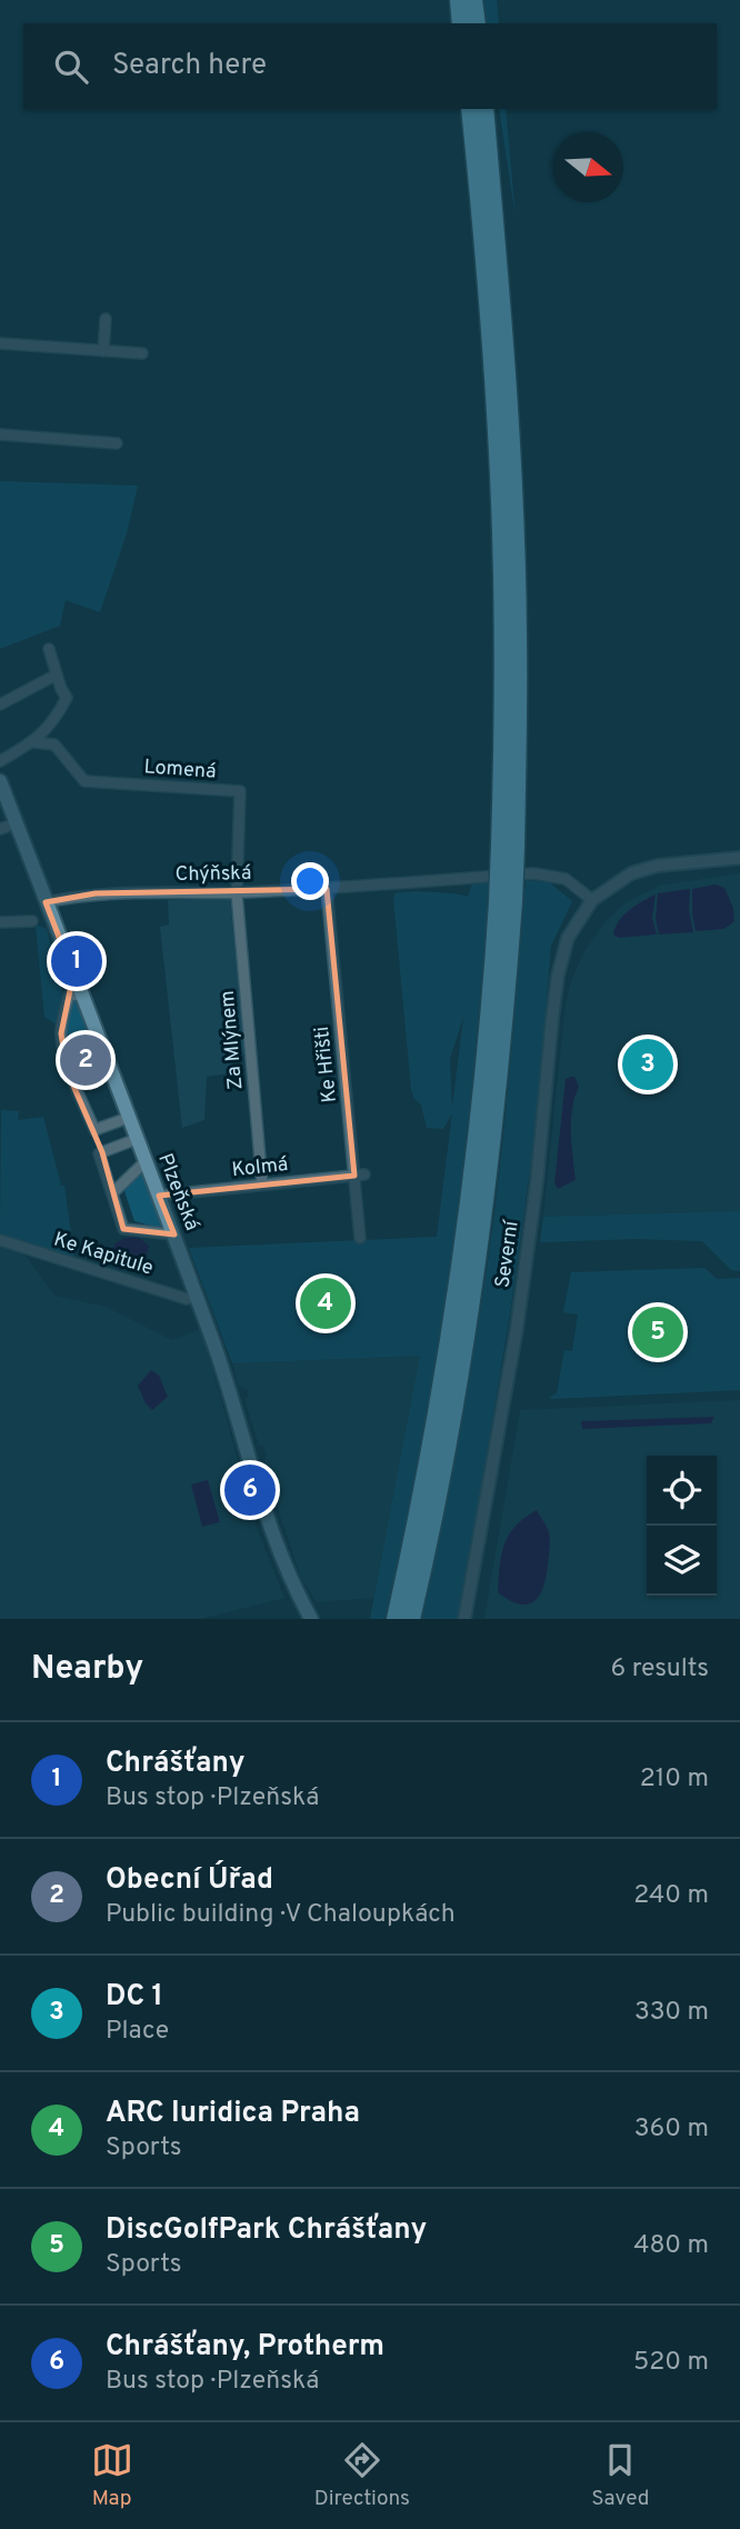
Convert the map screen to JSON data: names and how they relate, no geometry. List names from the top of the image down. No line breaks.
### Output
{"streets":{"main road":["Plzeňská"],"street":["Lomená","Chýňská","Za Mlýnem","Ke Hřišti","Kolmá","Ke Kapitule","Severní"]},"crossings":[["Lomená","Chýňská"],["Lomená","Za Mlýnem"],["Chýňská","Za Mlýnem"],["Chýňská","Ke Hřišti"],["Chýňská","Plzeňská"],["Chýňská","Severní"],["Za Mlýnem","Kolmá"],["Ke Hřišti","Kolmá"],["Kolmá","Plzeňská"],["Plzeňská","Ke Kapitule"]],"north":"right","page":{"search":"Search here","pins":["1","2","3","4","5","6"],"heading":["Nearby","6 results"],"list":[{"mark":"1","name":"Chrášťany","note":"Bus stop · Plzeňská","value":"210 m"},{"mark":"2","name":"Obecní Úřad","note":"Public building · V Chaloupkách","value":"240 m"},{"mark":"3","name":"DC 1","note":"Place","value":"330 m"},{"mark":"4","name":"ARC Iuridica Praha","note":"Sports","value":"360 m"},{"mark":"5","name":"DiscGolfPark Chrášťany","note":"Sports","value":"480 m"},{"mark":"6","name":"Chrášťany, Protherm","note":"Bus stop · Plzeňská","value":"520 m"}],"nav":["Map","Directions","Saved"]}}
